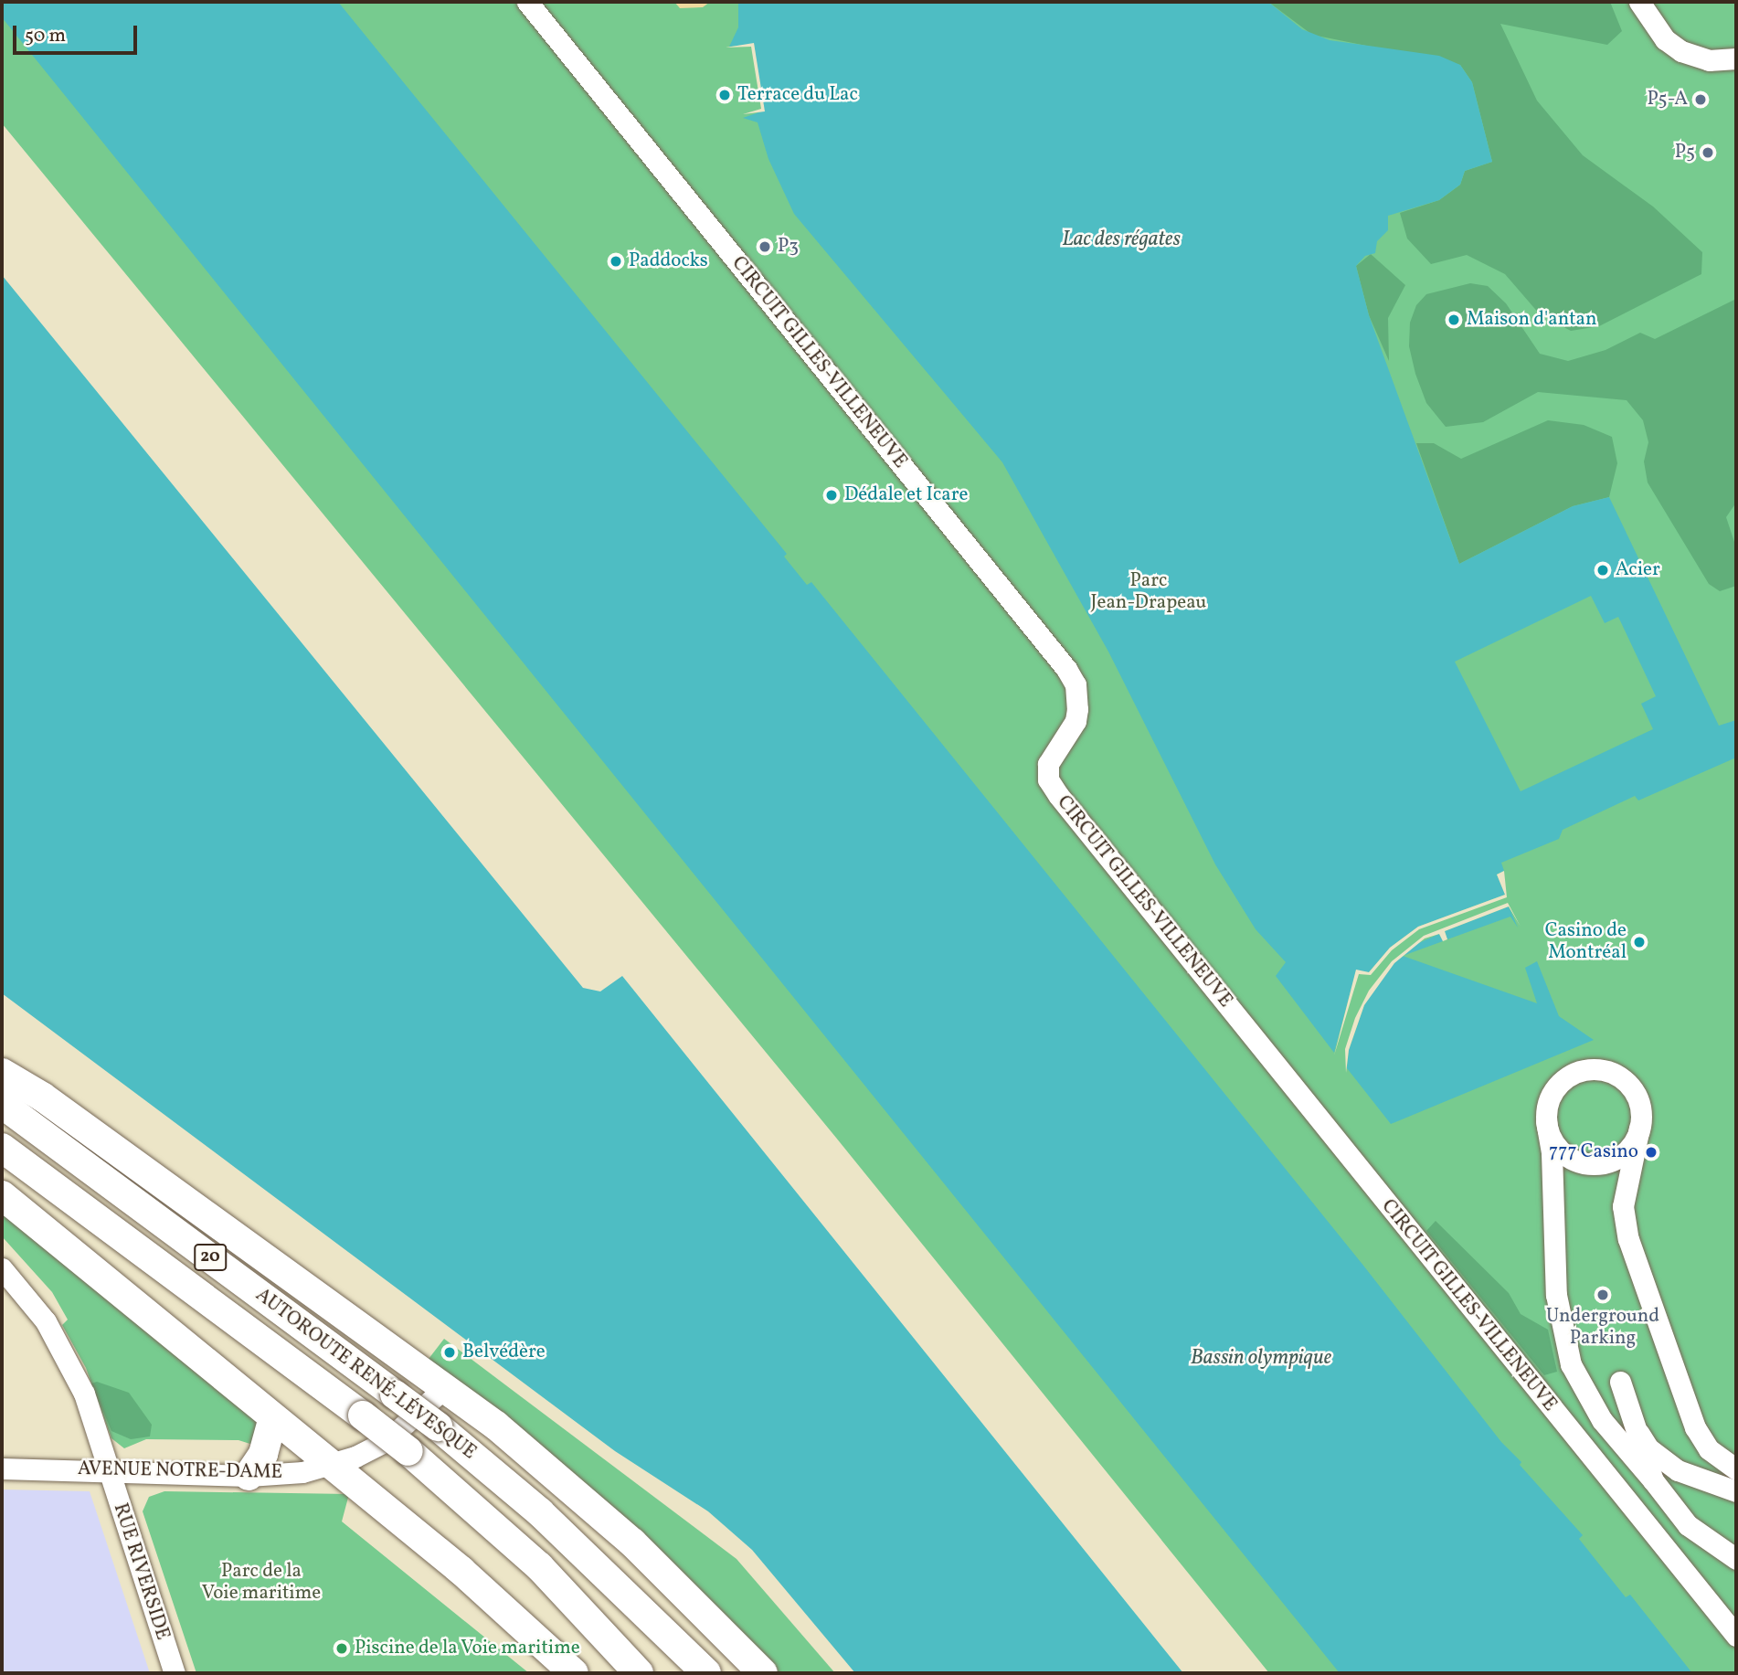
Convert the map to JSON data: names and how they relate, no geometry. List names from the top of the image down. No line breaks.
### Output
{"streets":{"highway":["20","AUTOROUTE RENÉ-LÉVESQUE"],"street":["CIRCUIT GILLES-VILLENEUVE","AVENUE NOTRE-DAME","RUE RIVERSIDE"]},"crossings":[["AVENUE NOTRE-DAME","RUE RIVERSIDE"]],"water":["Lac des régates","Bassin olympique"],"parks":["Parc Jean-Drapeau","Parc de la Voie maritime"],"places":["Terrace du Lac","P5-A","P5","P3","Paddocks","Maison d'antan","Dédale et Icare","Acier","Casino de Montréal","777 Casino","Underground Parking","Belvédère","Piscine de la Voie maritime"],"scale_bar":"50 m"}
